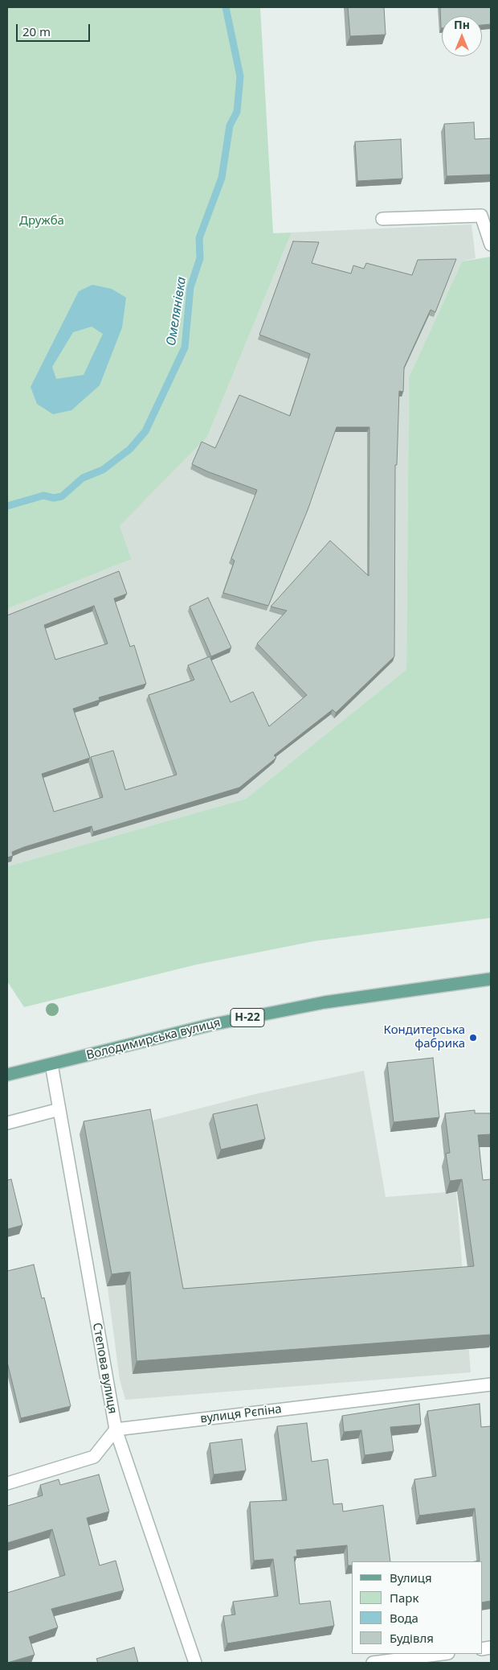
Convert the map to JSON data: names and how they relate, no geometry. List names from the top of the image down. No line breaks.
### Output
{"streets":{"main road":["Н-22","Володимирська вулиця"],"street":["Степова вулиця","вулиця Рєпіна"]},"crossings":[["Володимирська вулиця","Степова вулиця"],["Степова вулиця","вулиця Рєпіна"]],"water":["Омелянівка"],"parks":["Дружба"],"places":["Кондитерська фабрика"],"legend":["Вулиця","Парк","Вода","Будівля"],"scale_bar":"20 m","north":"top"}
